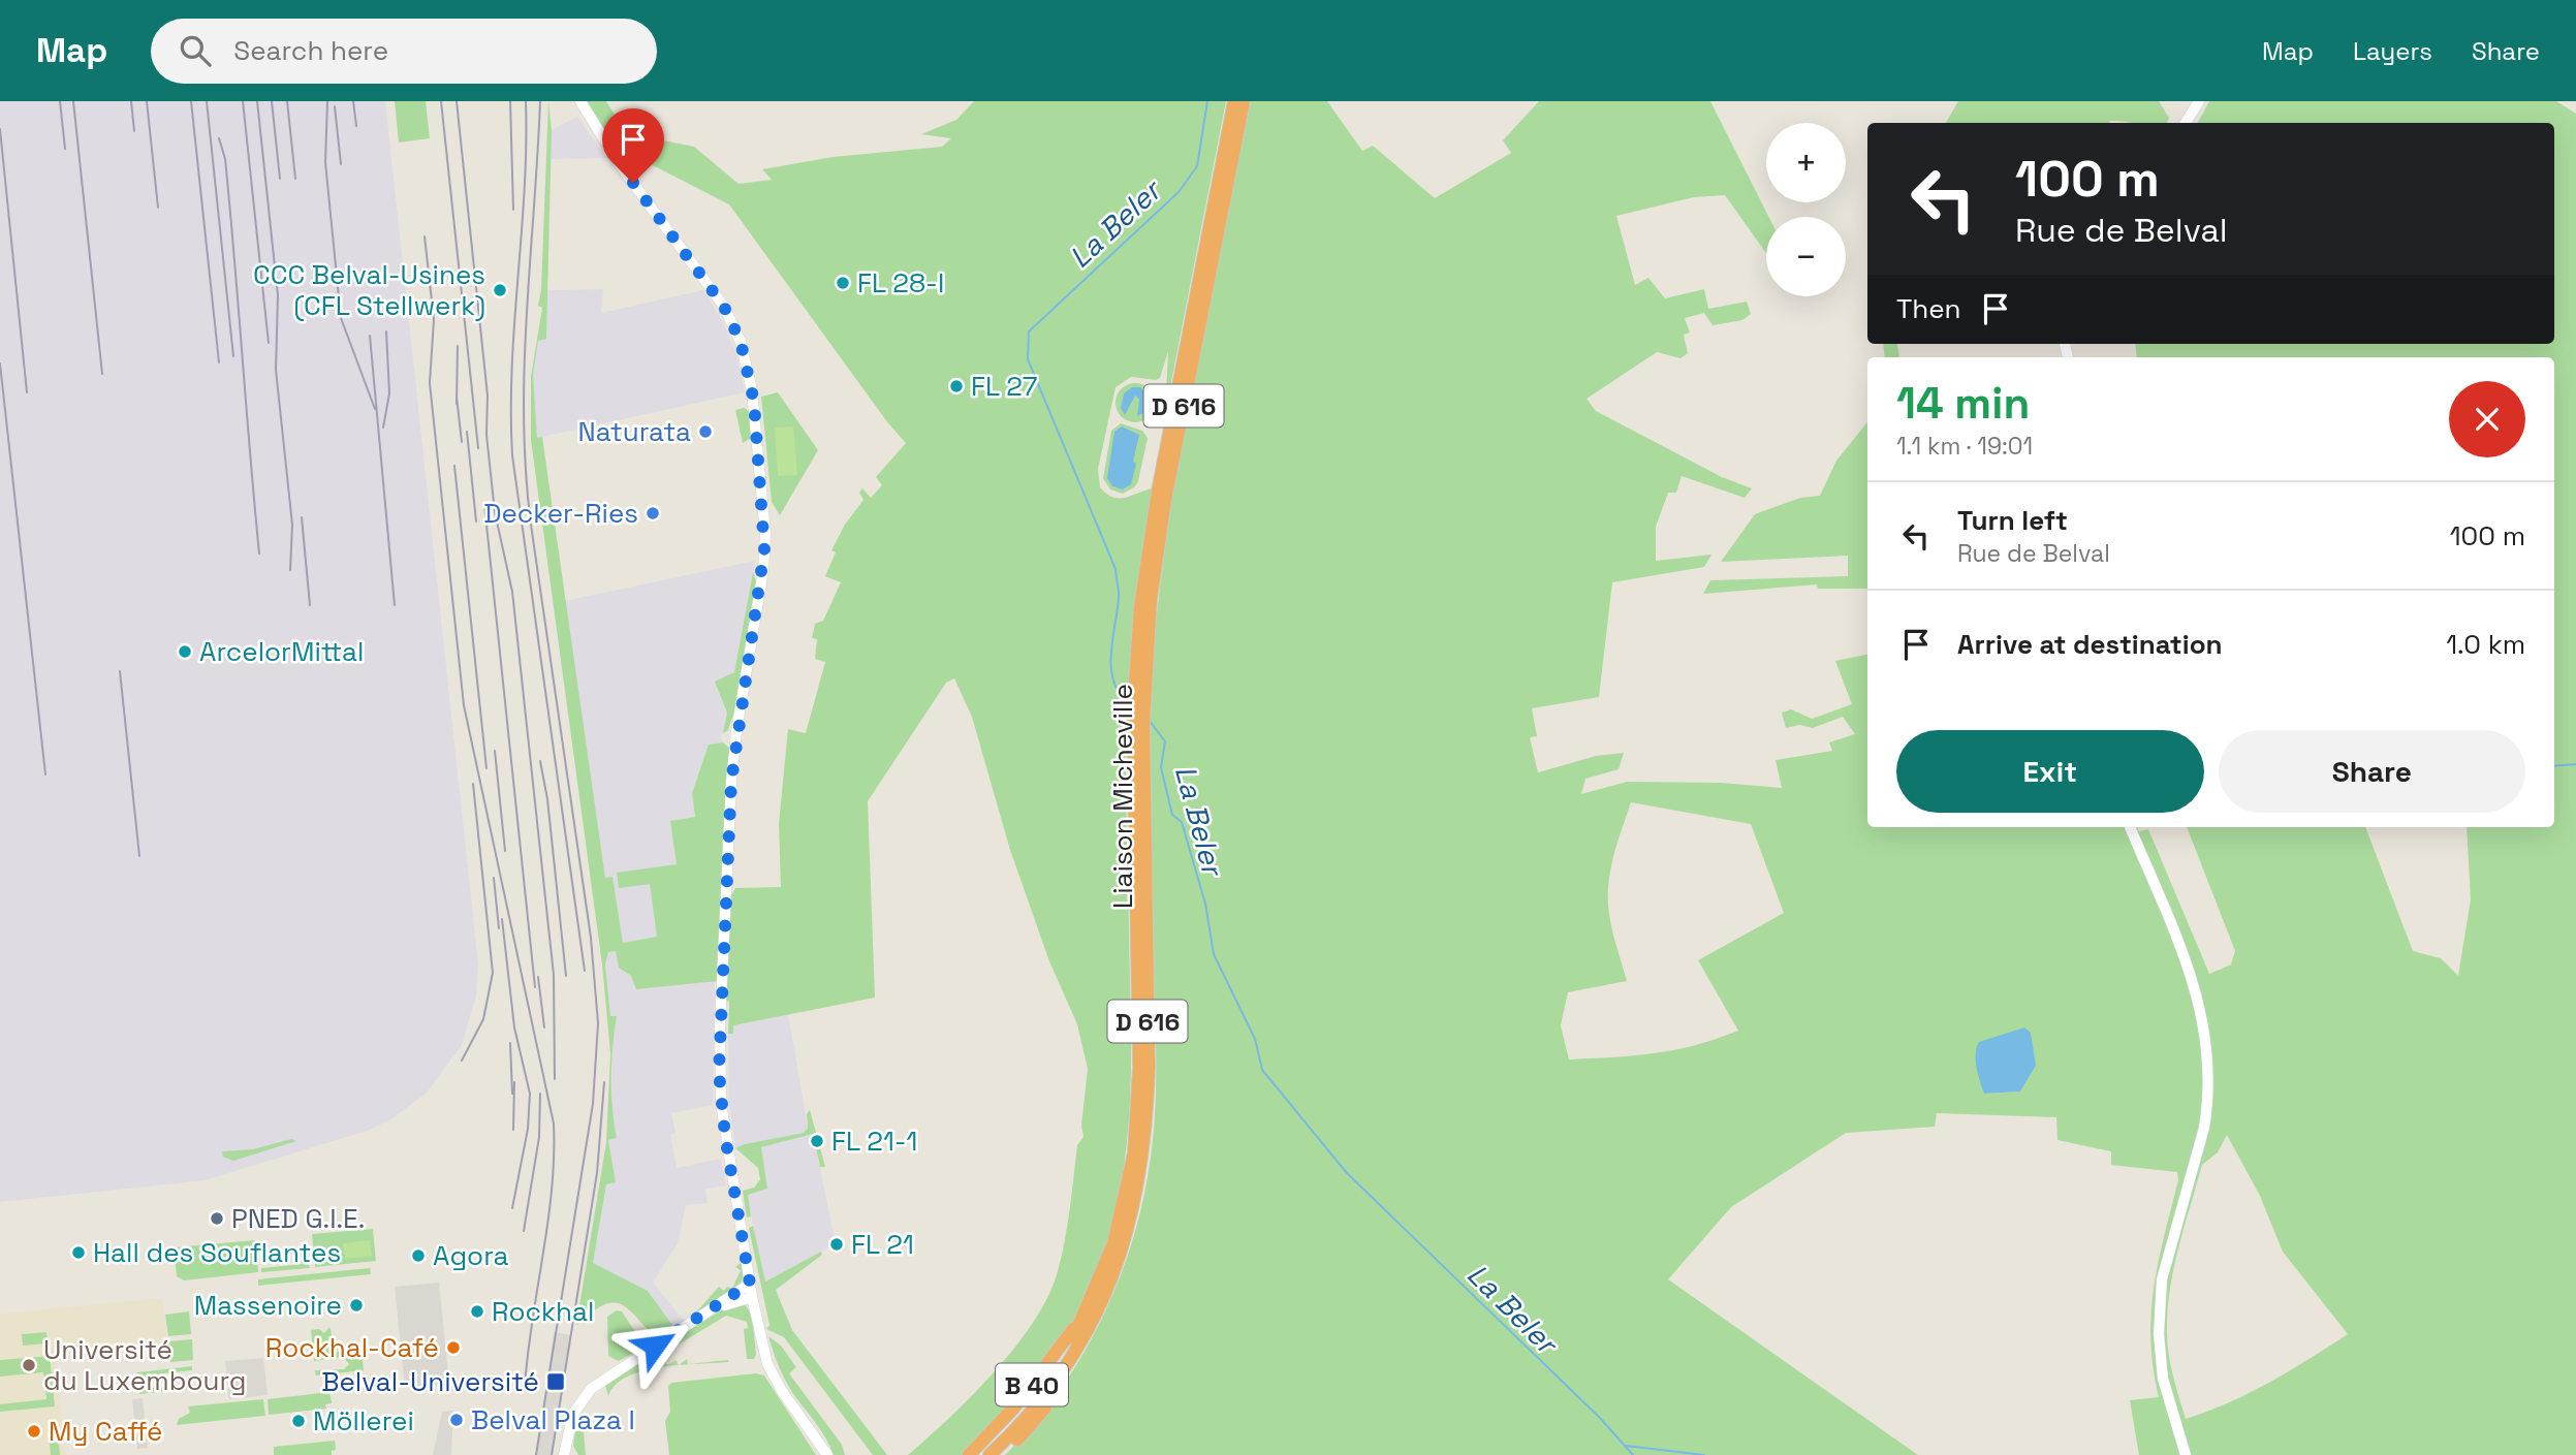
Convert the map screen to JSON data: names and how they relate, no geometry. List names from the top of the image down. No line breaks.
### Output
{"streets":{"highway":["D 616","Liaison Micheville","B 40"]},"crossings":[["Liaison Micheville","B 40"]],"water":["La Beler"],"places":{"other":["FL 28-I","CCC Belval-Usines (CFL Stellwerk)","FL 27","Naturata","Decker-Ries","ArcelorMittal","FL 21-1","PNED G.I.E.","FL 21","Hall des Souflantes","Agora","Massenoire","Rockhal","Rockhal-Café","Université du Luxembourg","Belval Plaza I","Möllerei","My Caffé"],"transit":["Belval-Université"]},"page":{"header":"Map","search":"Search here","nav":["Map","Layers","Share"],"map_buttons":["+","−"],"turn":["100 m","Rue de Belval"],"then":"Then","heading":["14 min","1.1 km · 19:01"],"list":[{"name":"Turn left","note":"Rue de Belval","value":"100 m"},{"name":"Arrive at destination","value":"1.0 km"}],"buttons":["Exit","Share"]}}
